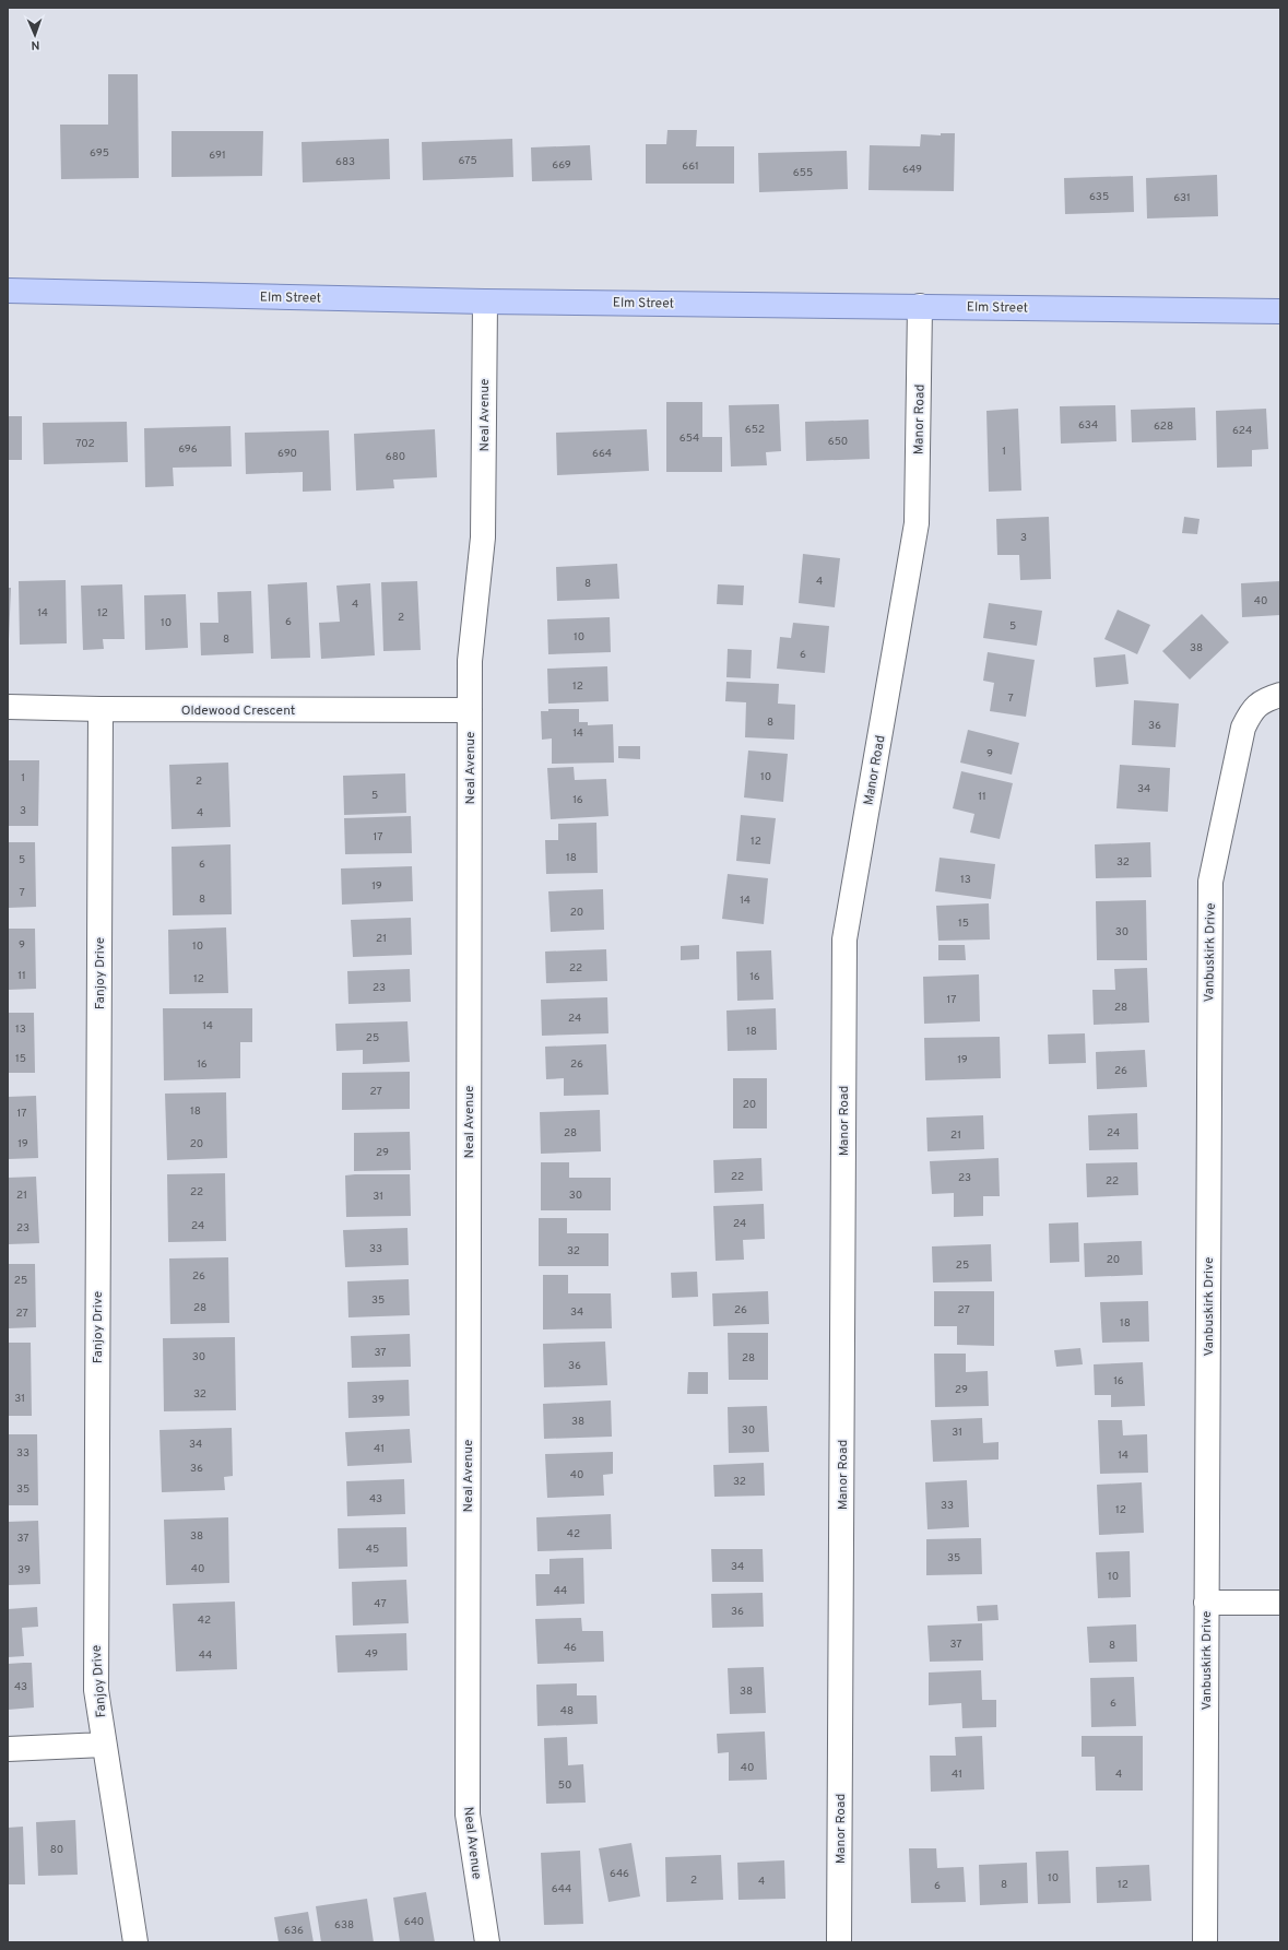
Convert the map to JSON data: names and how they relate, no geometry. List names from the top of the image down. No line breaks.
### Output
{"streets":{"main road":["Elm Street"],"street":["Neal Avenue","Manor Road","Oldewood Crescent","Vanbuskirk Drive","Fanjoy Drive"]},"crossings":[["Elm Street","Neal Avenue"],["Elm Street","Manor Road"],["Neal Avenue","Oldewood Crescent"],["Oldewood Crescent","Fanjoy Drive"]],"house_numbers":["695","691","675","683","669","661","649","655","635","631","634","628","652","624","654","650","702","696","1","690","664","680","3","4","8","40","4","14","12","2","6","10","5","10","8","38","6","12","7","8","36","14","9","10","1","2","34","5","11","16","3","4","17","12","18","5","32","6","13","19","7","8","14","20","15","30","21","9","10","22","11","16","12","23","17","28","24","14","13","18","25","15","19","16","26","26","27","20","18","17","28","24","21","19","20","29","22","23","22","22","21","30","31","24","24","23","33","32","20","25","26","25","35","28","26","27","34","27","18","37","30","28","36","16","29","32","31","39","38","30","31","34","41","33","14","36","40","32","35","43","33","12","42","38","37","45","35","34","40","39","10","44","47","36","42","37","8","46","49","44","43","38","6","48","40","41","4","50","80","646","10","2","4","8","12","6","644","640","638","636"],"north":"bottom"}
